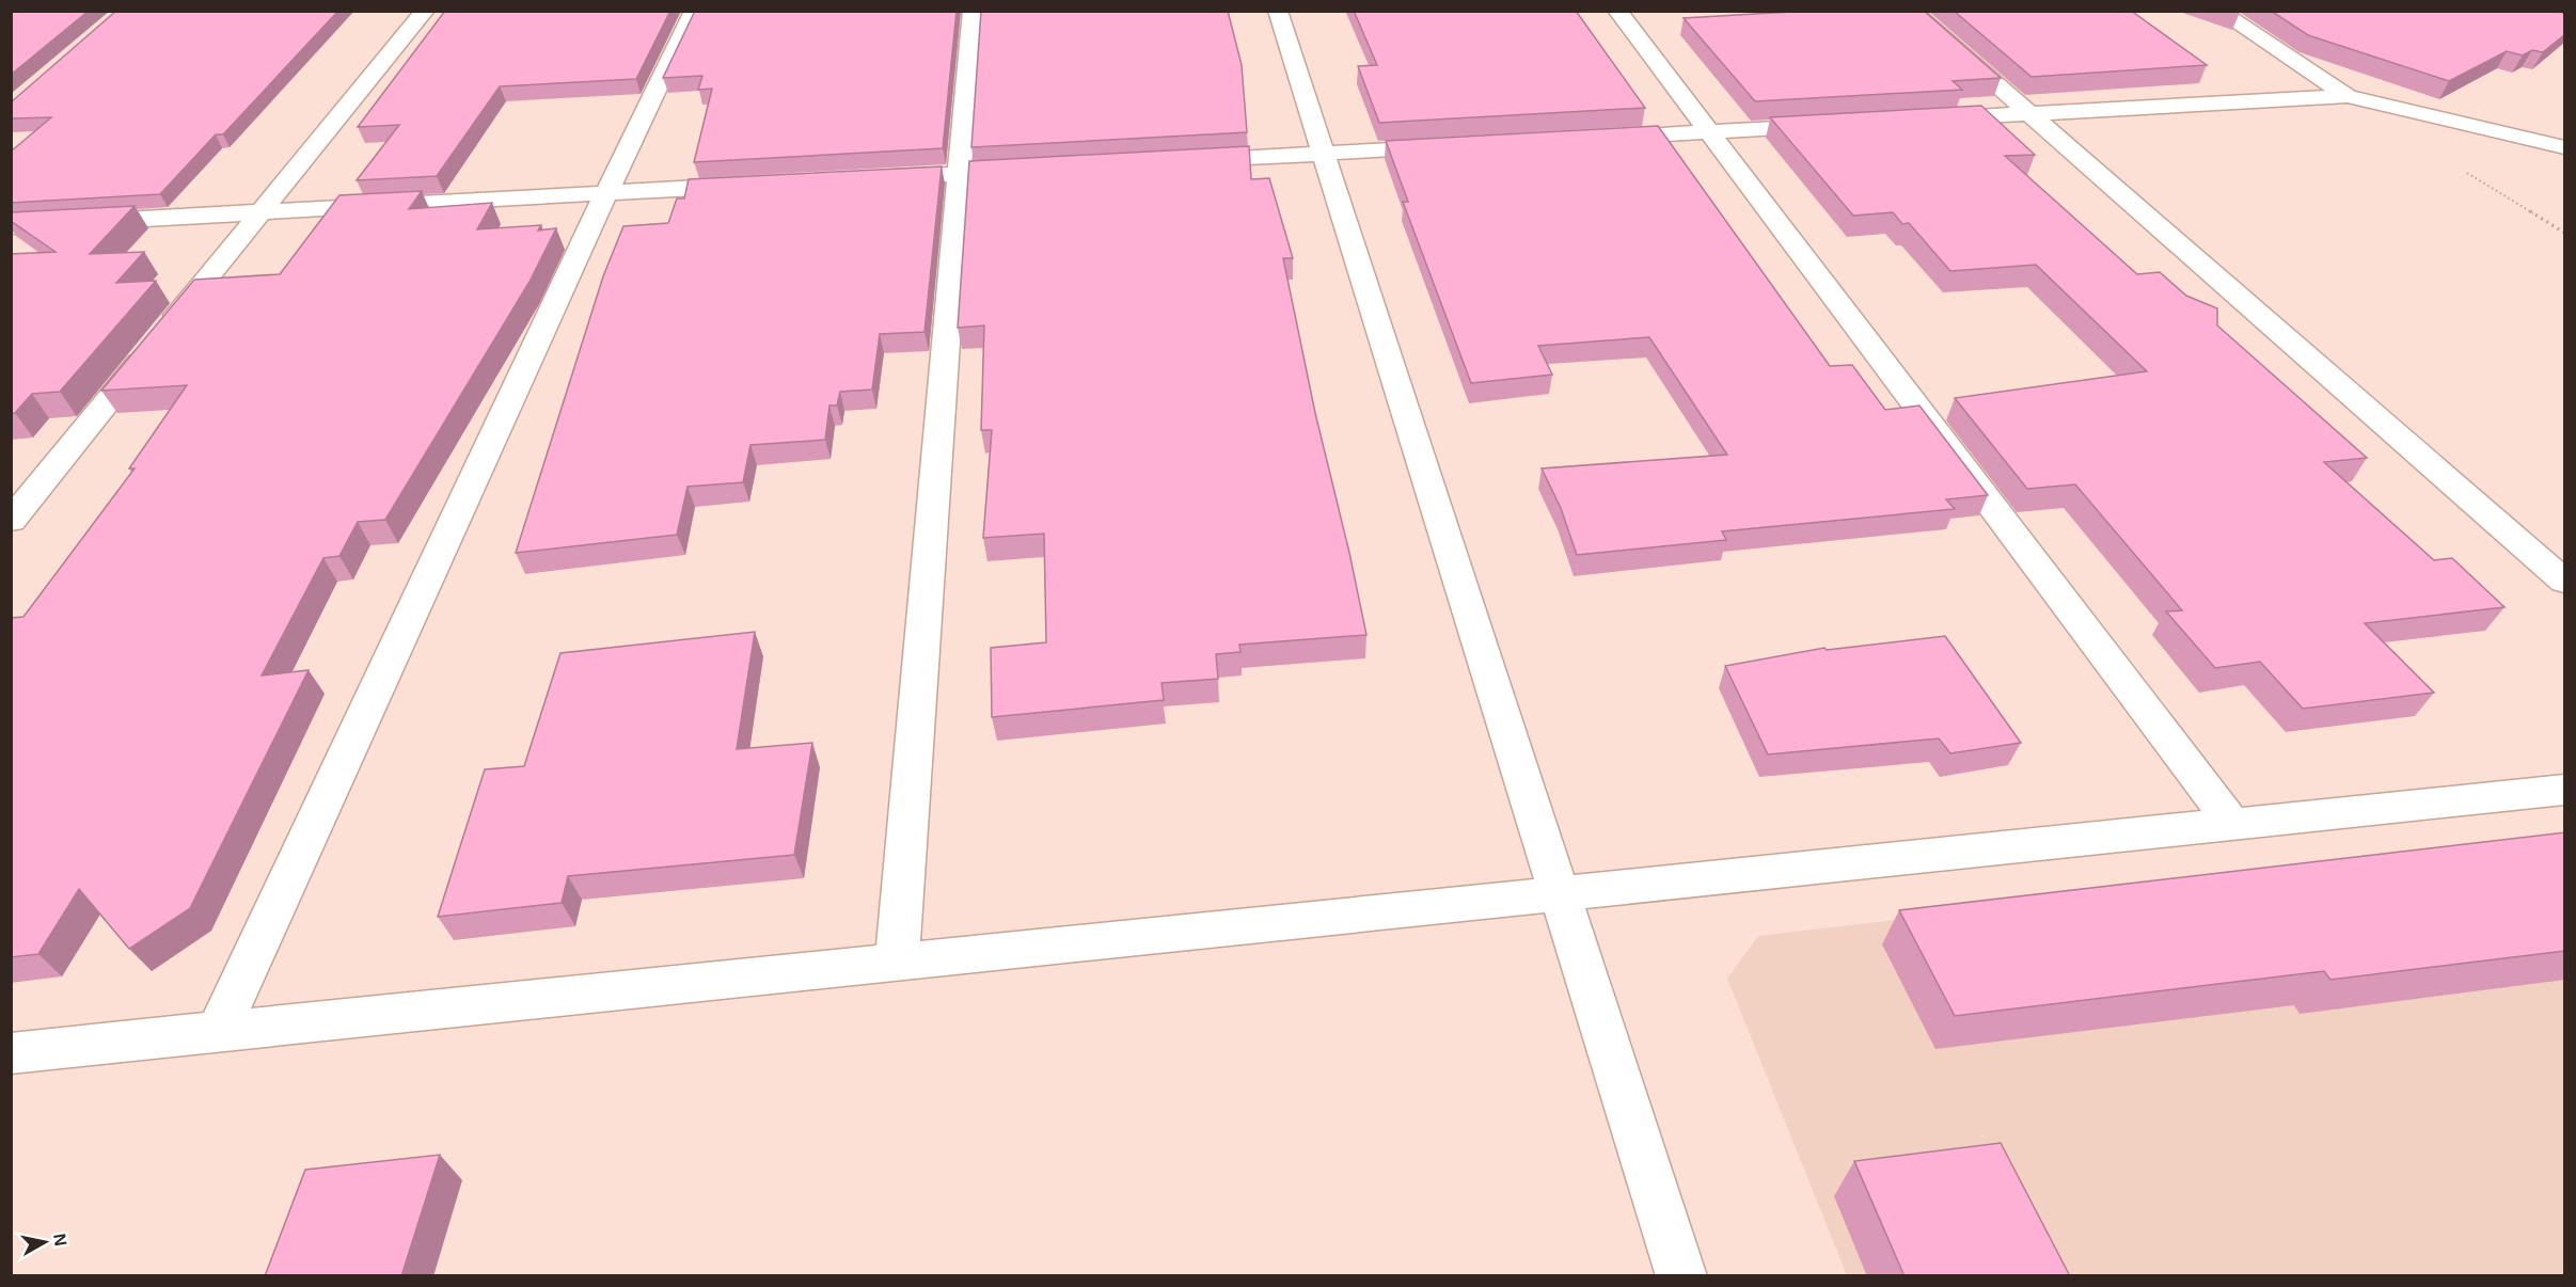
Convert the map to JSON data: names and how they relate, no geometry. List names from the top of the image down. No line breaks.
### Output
{"north":"right"}
